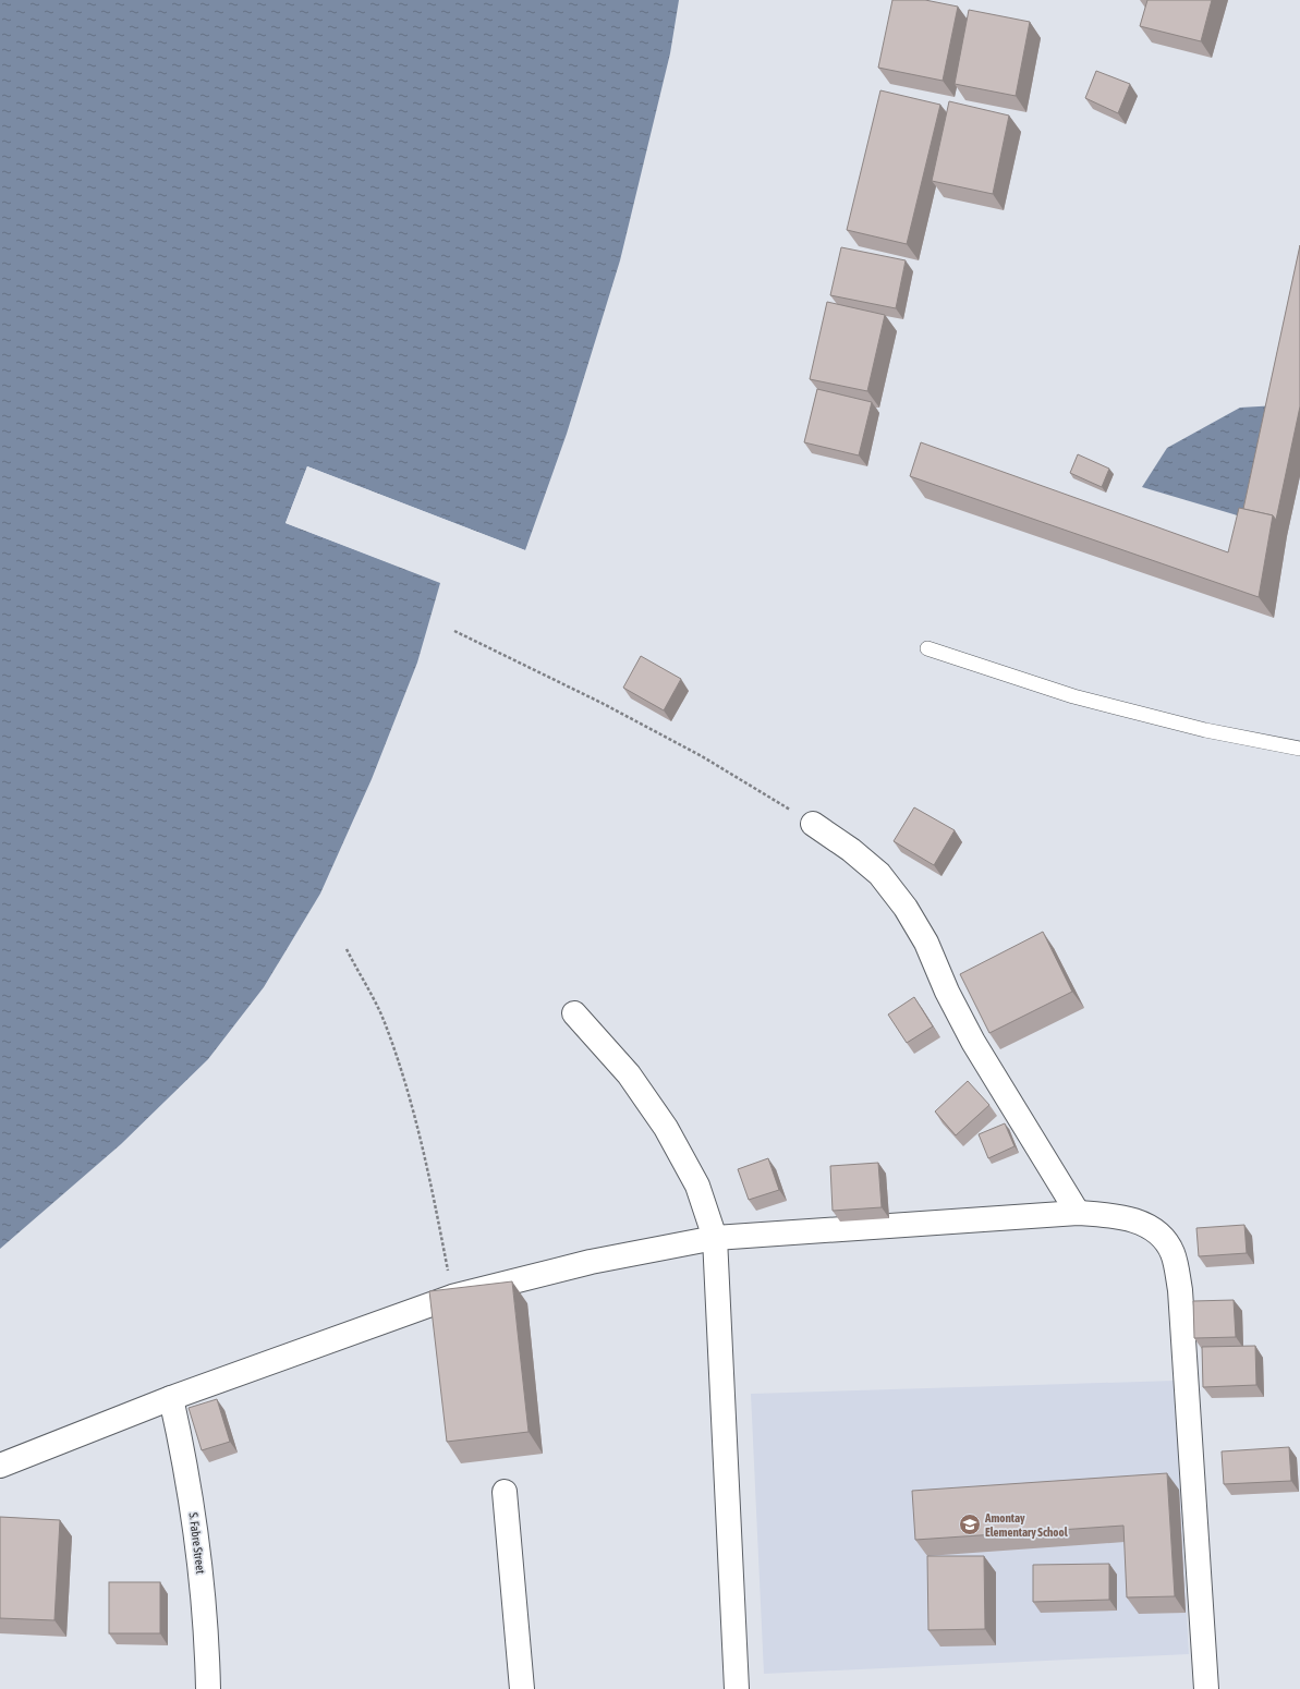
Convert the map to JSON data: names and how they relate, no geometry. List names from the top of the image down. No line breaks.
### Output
{"streets":{"street":["S. Fabre Street"]},"places":{"school or university":["Amontay Elementary School"]}}
